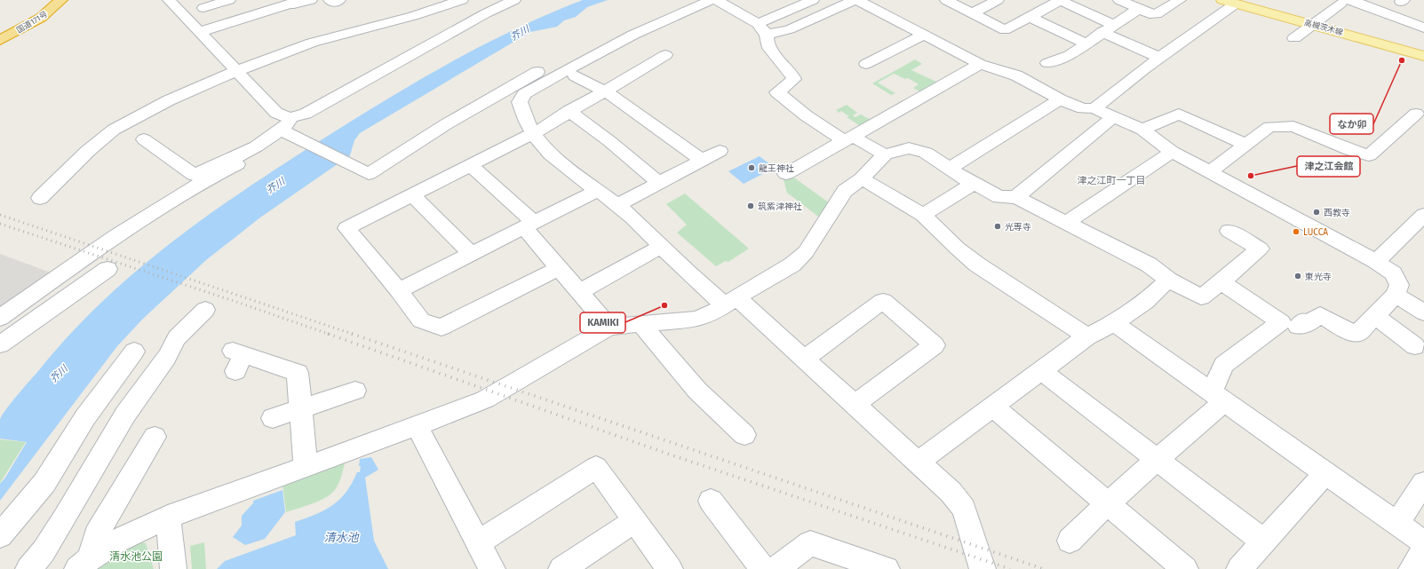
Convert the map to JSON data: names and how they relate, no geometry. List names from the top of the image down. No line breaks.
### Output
{"streets":{"highway":["国道171号"],"main road":["高槻茨木線"]},"districts":["津之江町一丁目"],"water":["芥川","清水池"],"parks":["清水池公園"],"places":["なか卯","龍王神社","津之江会館","筑紫津神社","西教寺","光専寺","LUCCA","東光寺","KAMIKI"]}
